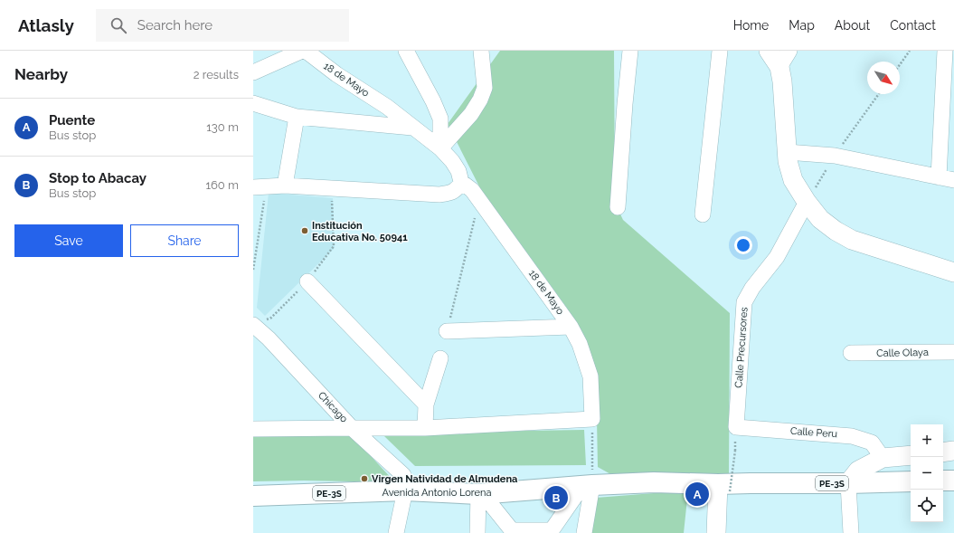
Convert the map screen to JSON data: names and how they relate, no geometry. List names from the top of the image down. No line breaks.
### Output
{"streets":{"highway":["PE-3S","Avenida Antonio Lorena"],"street":["18 de Mayo","Calle Precursores","Calle Olaya","Chicago","Calle Peru"]},"crossings":[["Calle Precursores","Calle Peru"],["Chicago","Avenida Antonio Lorena"],["PE-3S","Avenida Antonio Lorena"]],"places":["Institución Educativa No. 50941","Virgen Natividad de Almudena"],"north":"bottom right","page":{"header":"Atlasly","search":"Search here","nav":["Home","Map","About","Contact"],"heading":["Nearby","2 results"],"list":[{"mark":"A","name":"Puente","note":"Bus stop","value":"130 m"},{"mark":"B","name":"Stop to Abacay","note":"Bus stop","value":"160 m"}],"buttons":["Save","Share"],"map_buttons":["+","−"],"pins":["A","B"]}}
